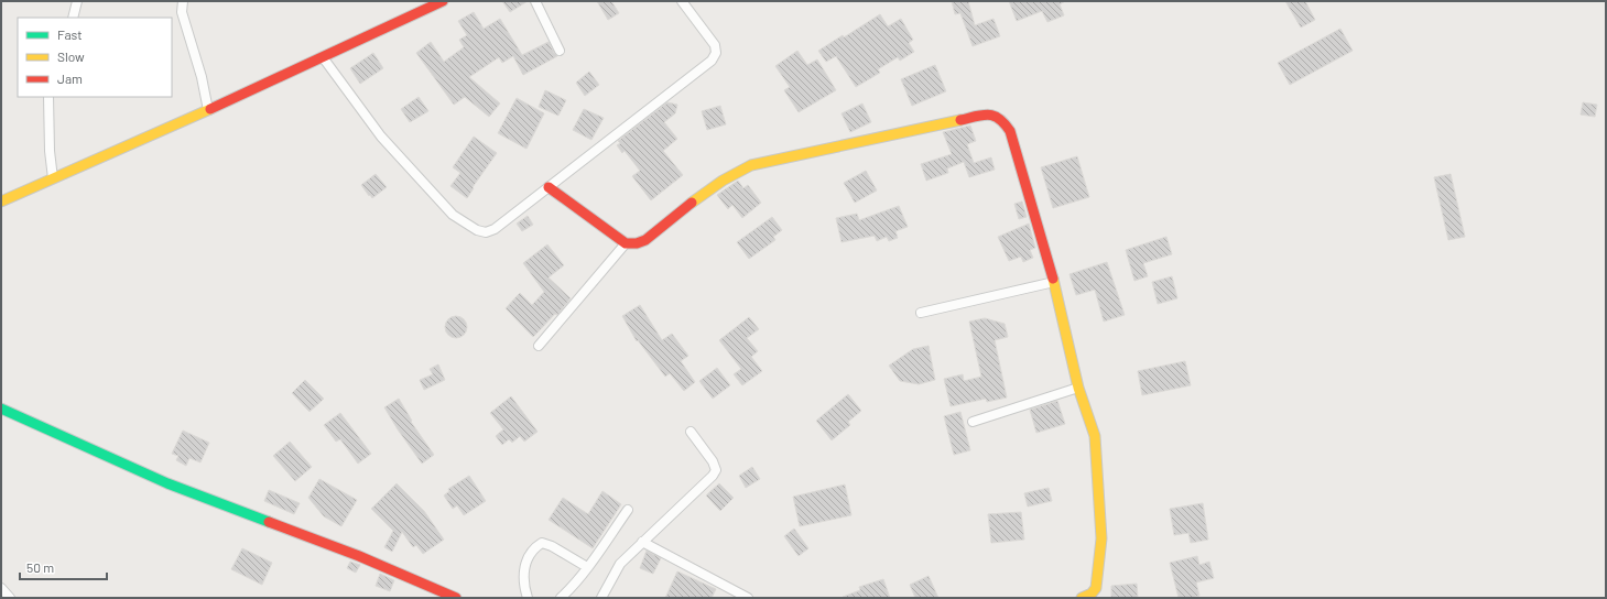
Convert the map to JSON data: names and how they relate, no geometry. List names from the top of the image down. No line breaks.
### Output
{"legend":["Fast","Slow","Jam"],"scale_bar":"50 m"}
